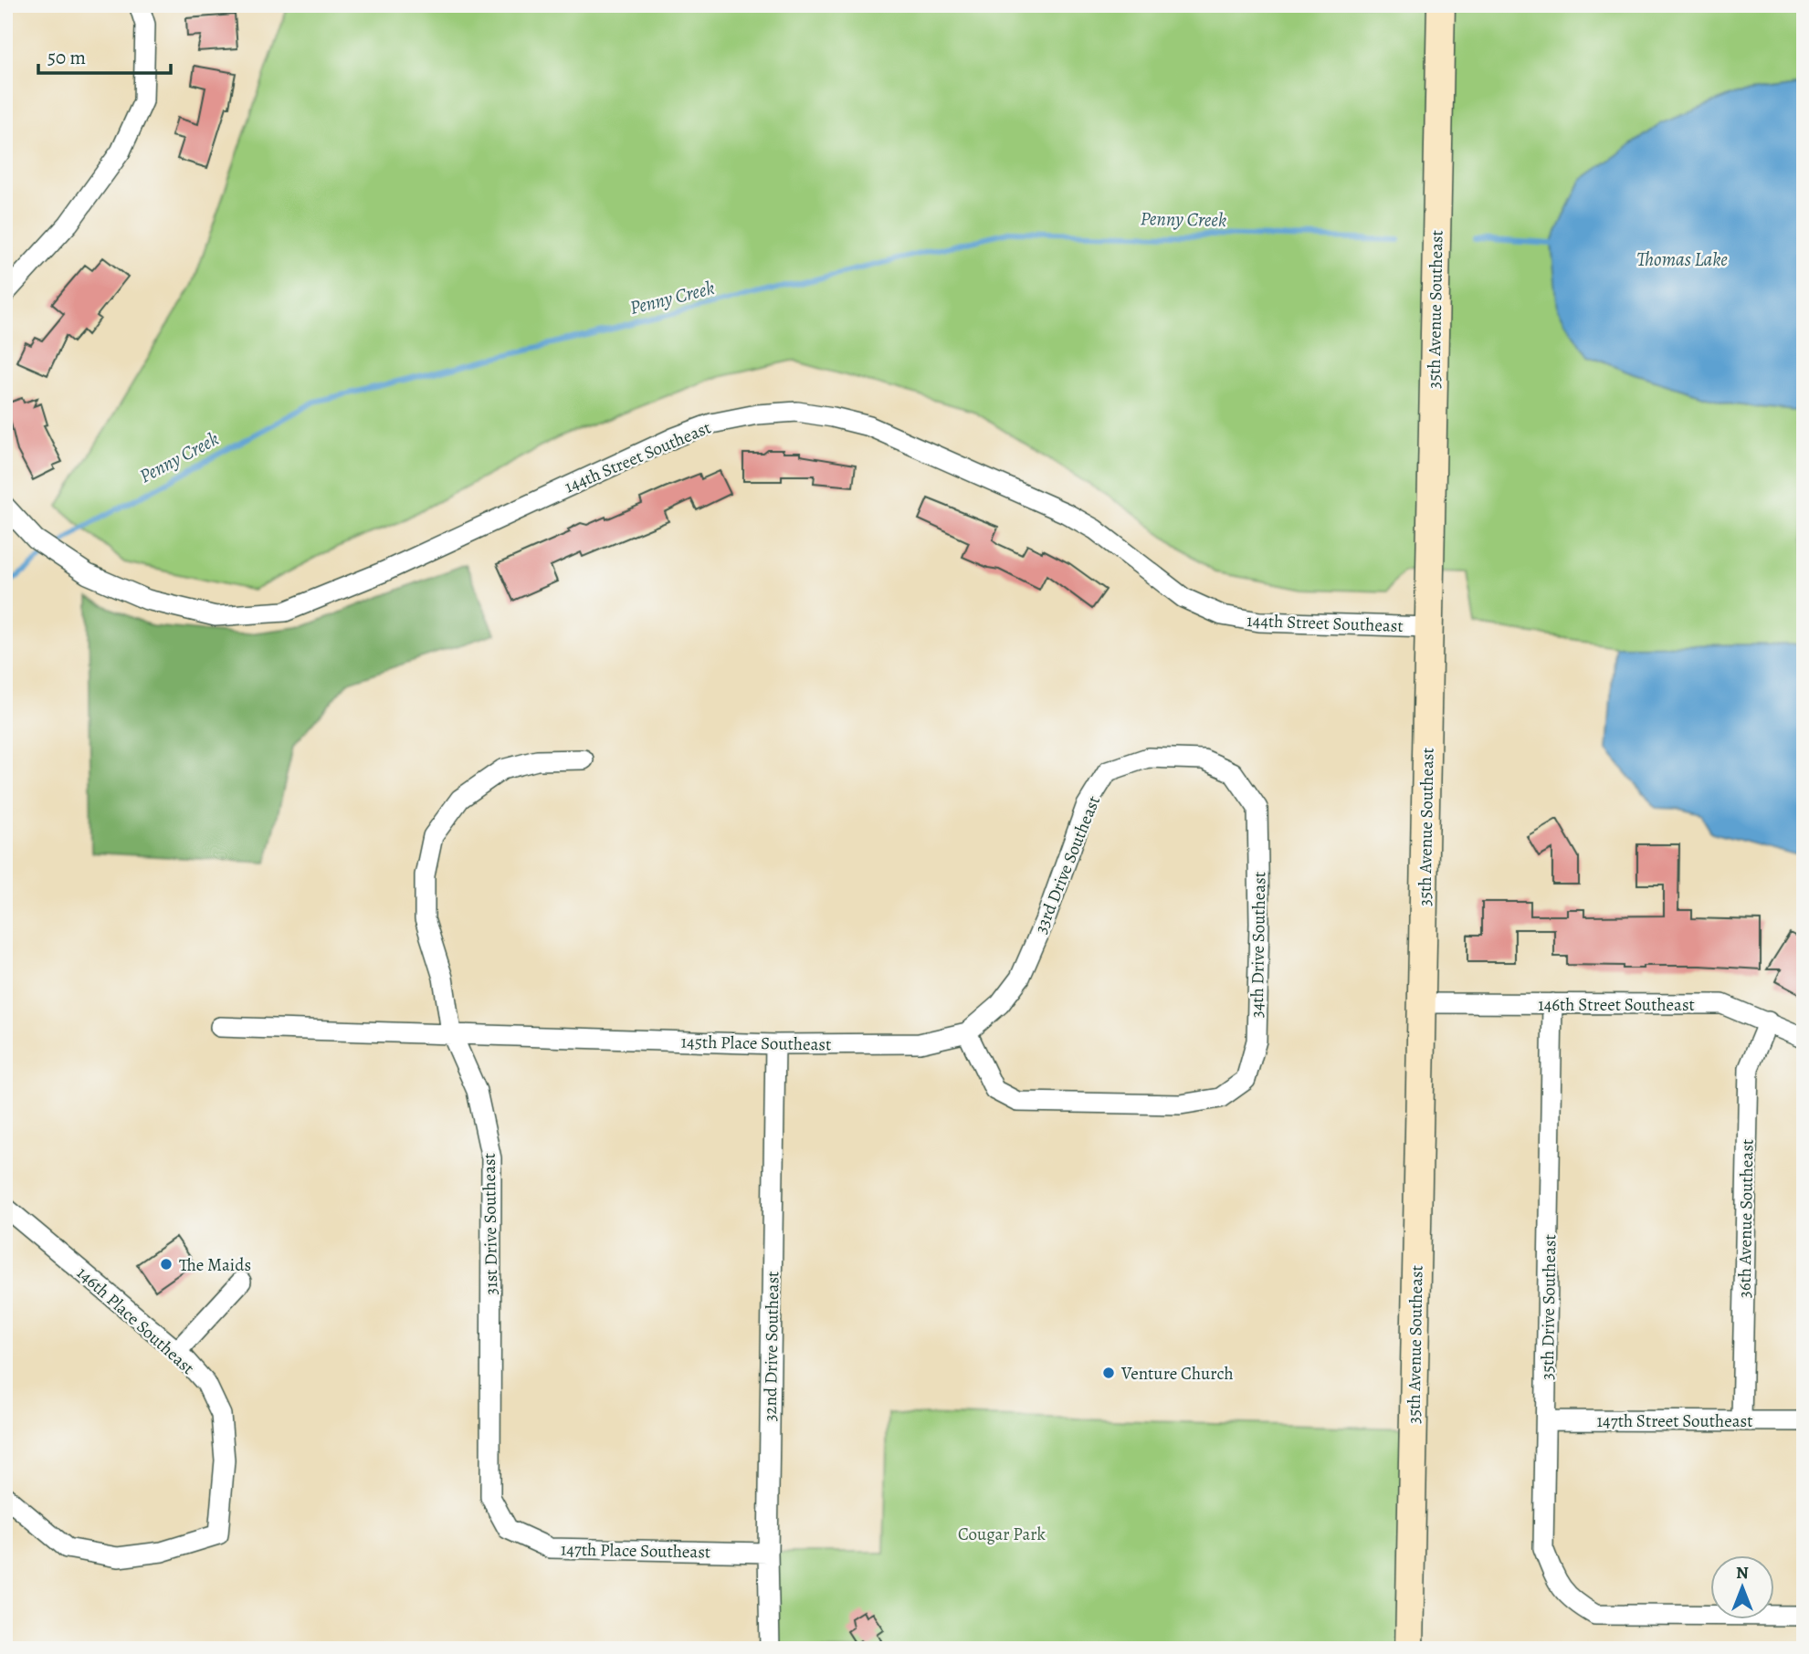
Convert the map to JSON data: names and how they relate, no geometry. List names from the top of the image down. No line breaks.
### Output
{"streets":{"street":["35th Avenue Southeast","144th Street Southeast","33rd Drive Southeast","34th Drive Southeast","146th Street Southeast","145th Place Southeast","36th Avenue Southeast","31st Drive Southeast","35th Drive Southeast","146th Place Southeast","32nd Drive Southeast","147th Street Southeast","147th Place Southeast"]},"crossings":[["35th Avenue Southeast","144th Street Southeast"],["35th Avenue Southeast","146th Street Southeast"],["33rd Drive Southeast","34th Drive Southeast"],["33rd Drive Southeast","145th Place Southeast"],["34th Drive Southeast","145th Place Southeast"],["146th Street Southeast","36th Avenue Southeast"],["146th Street Southeast","35th Drive Southeast"],["145th Place Southeast","31st Drive Southeast"],["145th Place Southeast","32nd Drive Southeast"],["36th Avenue Southeast","147th Street Southeast"],["31st Drive Southeast","147th Place Southeast"],["35th Drive Southeast","147th Street Southeast"],["32nd Drive Southeast","147th Place Southeast"]],"water":["Penny Creek","Thomas Lake"],"parks":["Cougar Park"],"places":["The Maids","Venture Church"],"scale_bar":"50 m","north":"top"}
